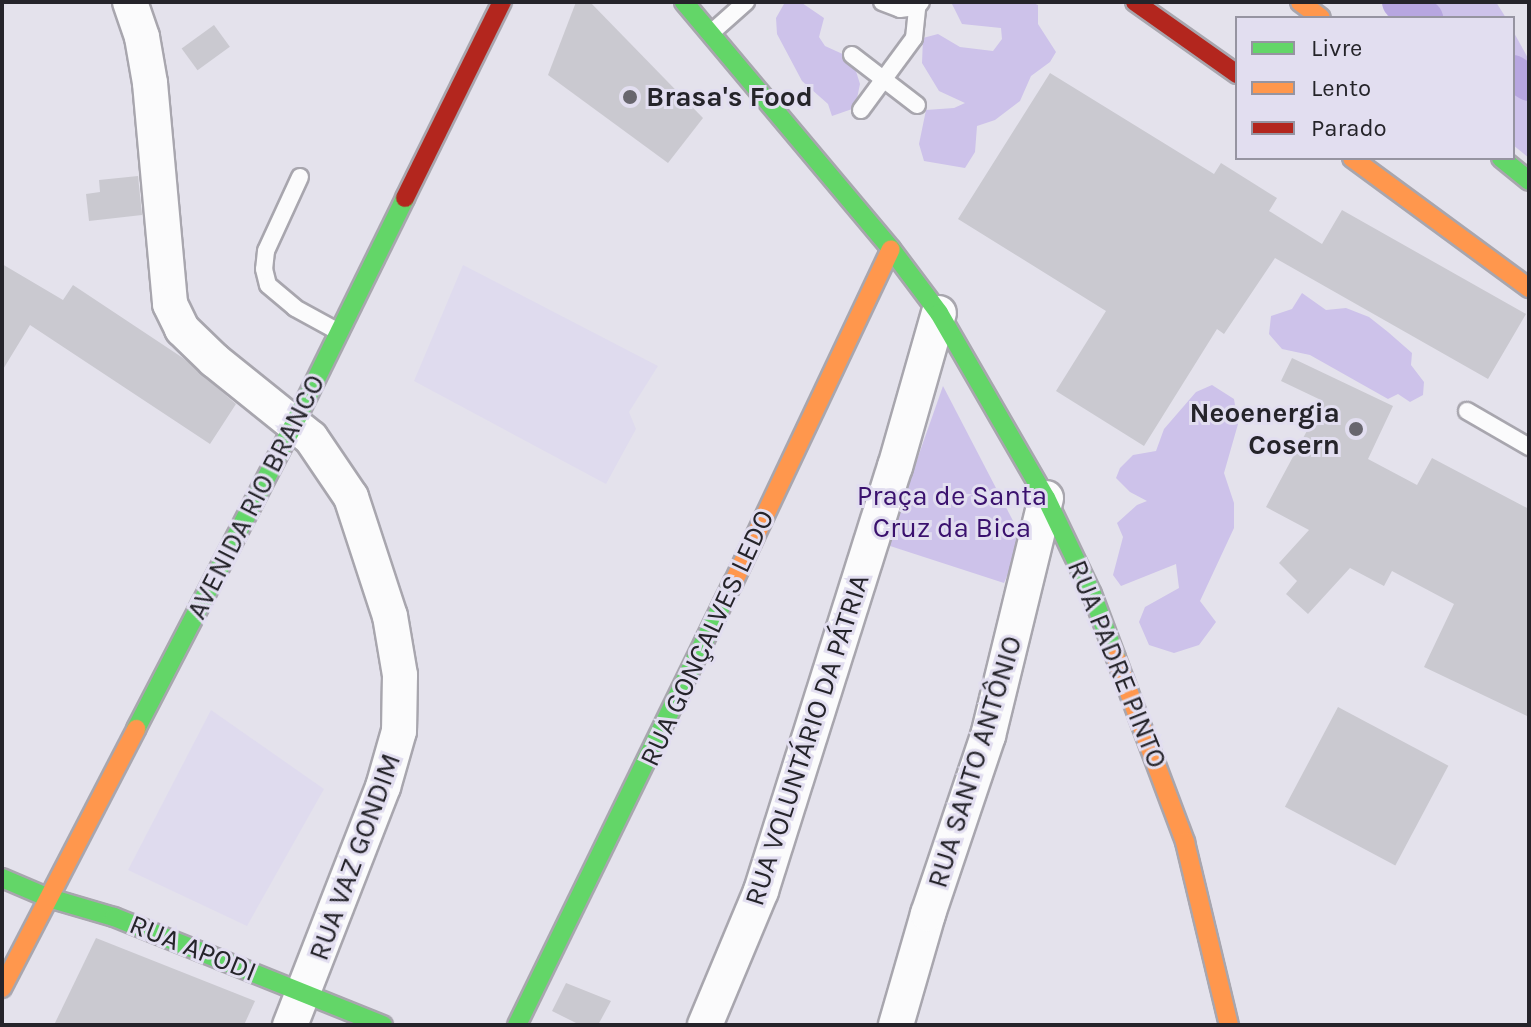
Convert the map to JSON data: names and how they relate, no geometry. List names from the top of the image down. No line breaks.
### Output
{"streets":{"street":["AVENIDA RIO BRANCO","RUA GONÇALVES LEDO","RUA PADRE PINTO","RUA VOLUNTÁRIO DA PÁTRIA","RUA SANTO ANTÔNIO","RUA VAZ GONDIM","RUA APODI"]},"crossings":[["AVENIDA RIO BRANCO","RUA VAZ GONDIM"],["AVENIDA RIO BRANCO","RUA APODI"],["RUA GONÇALVES LEDO","RUA PADRE PINTO"],["RUA PADRE PINTO","RUA VOLUNTÁRIO DA PÁTRIA"],["RUA PADRE PINTO","RUA SANTO ANTÔNIO"],["RUA VAZ GONDIM","RUA APODI"]],"parks":["Praça de Santa Cruz da Bica"],"places":["Brasa's Food","Neoenergia Cosern"],"legend":["Livre","Lento","Parado"]}
